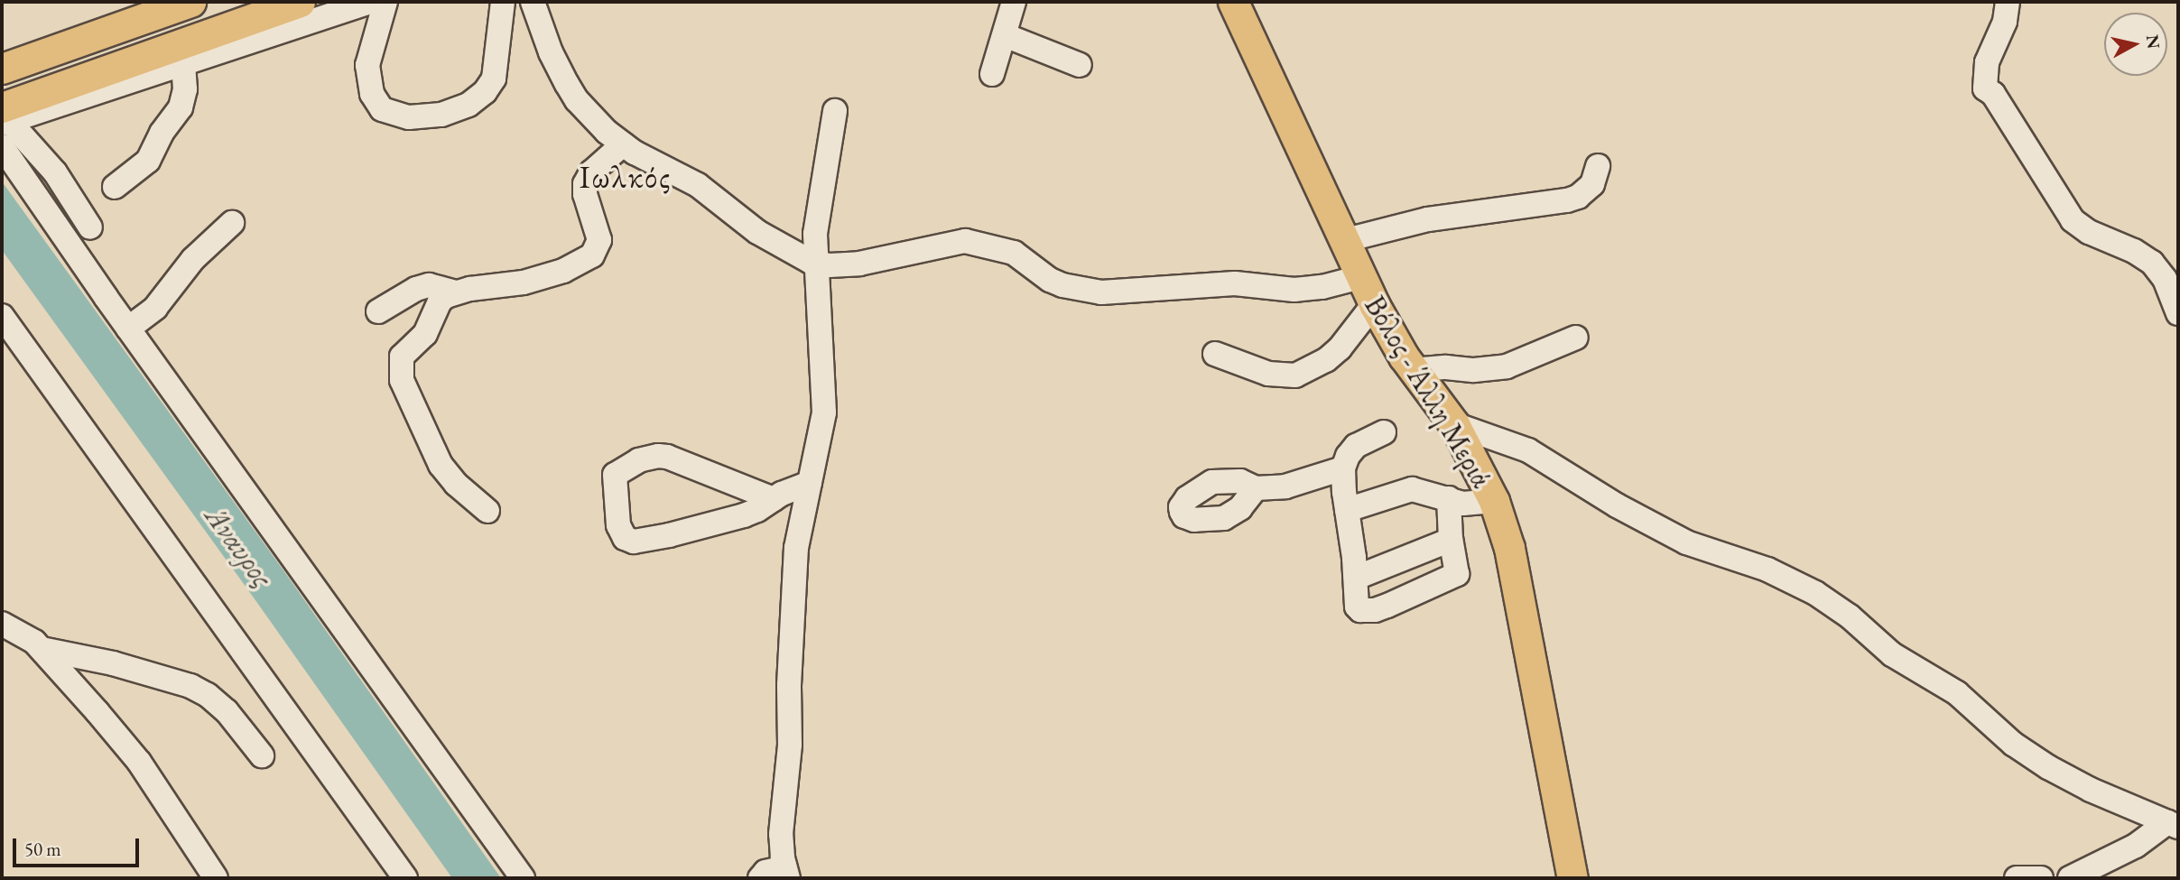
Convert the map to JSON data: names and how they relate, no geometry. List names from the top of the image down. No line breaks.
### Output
{"streets":{"main road":["Βόλος - Άλλη Μεριά"]},"districts":["Ιωλκός"],"water":["Άναυρος"],"scale_bar":"50 m","north":"right"}
